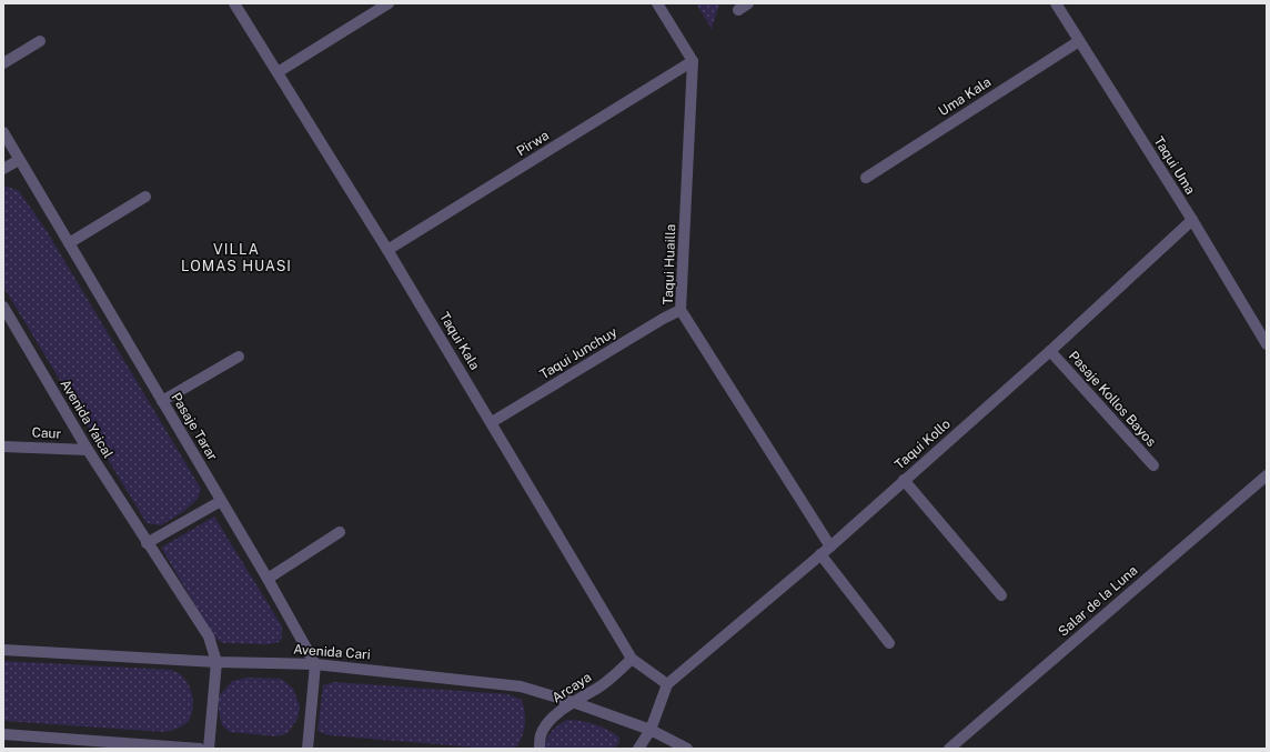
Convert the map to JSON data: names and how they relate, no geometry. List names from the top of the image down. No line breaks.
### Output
{"streets":{"street":["Uma Kala","Pirwa","Taqui Uma","Taqui Huailla","Taqui Kala","Taqui Junchuy","Pasaje Kollos Bayos","Avenida Yaical","Pasaje Tarar","Caur","Taqui Kollo","Salar de la Luna","Avenida Cari","Arcaya"]},"crossings":[["Uma Kala","Taqui Uma"],["Pirwa","Taqui Huailla"],["Pirwa","Taqui Kala"],["Taqui Uma","Taqui Kollo"],["Taqui Huailla","Taqui Junchuy"],["Taqui Huailla","Taqui Kollo"],["Taqui Kala","Taqui Junchuy"],["Taqui Kala","Taqui Kollo"],["Taqui Kala","Arcaya"],["Pasaje Kollos Bayos","Taqui Kollo"],["Avenida Yaical","Caur"],["Avenida Yaical","Avenida Cari"],["Pasaje Tarar","Avenida Cari"],["Avenida Cari","Arcaya"]],"districts":["VILLA LOMAS HUASI"]}
